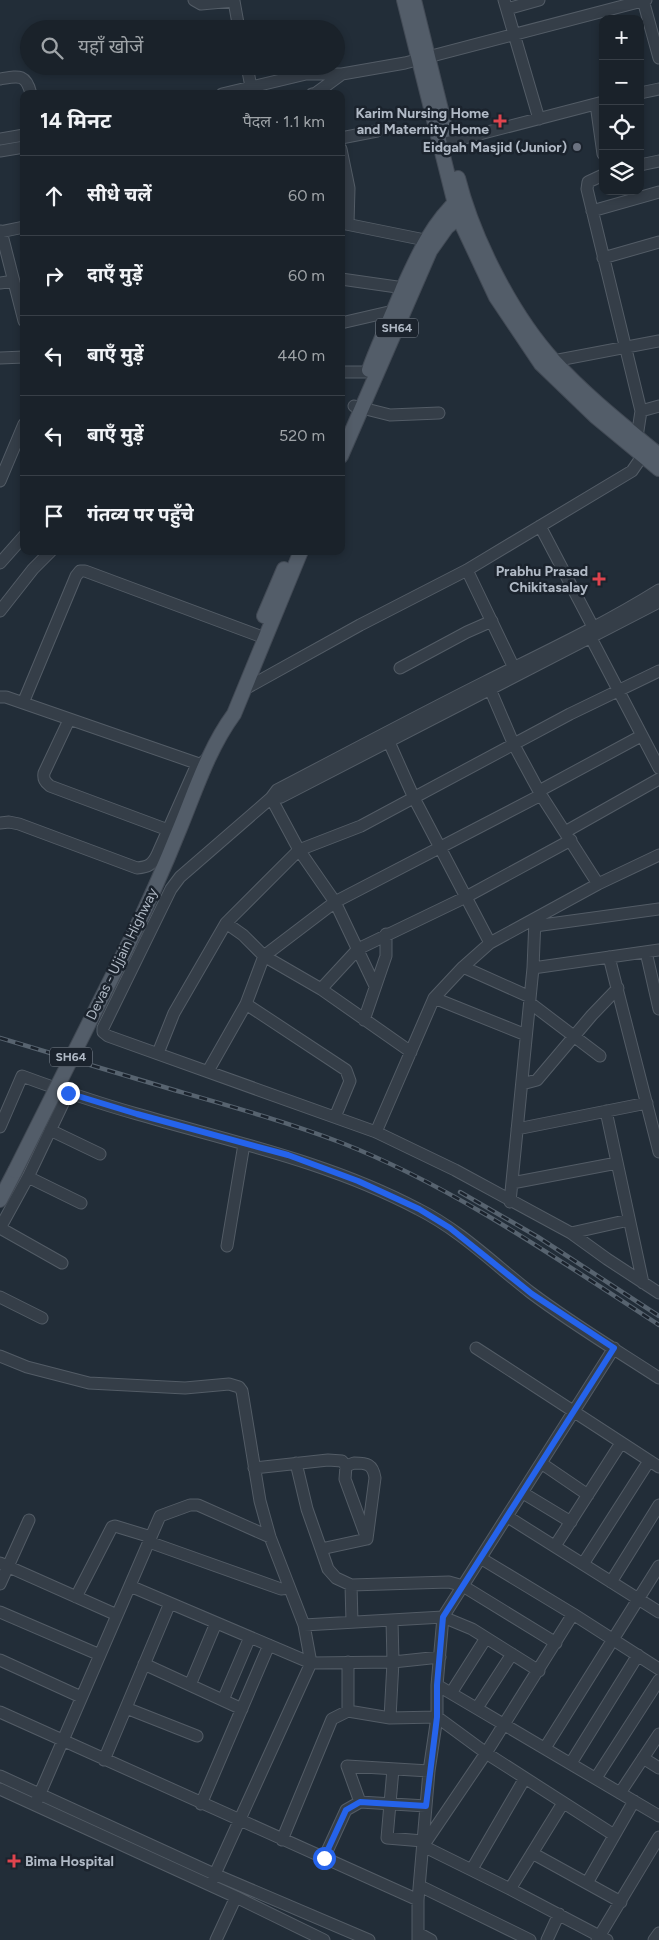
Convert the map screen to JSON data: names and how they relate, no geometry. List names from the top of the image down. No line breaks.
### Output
{"streets":{"main road":["SH64","Devas - Ujjain Highway"]},"crossings":[["SH64","Devas - Ujjain Highway"]],"places":{"health":["Karim Nursing Home and Maternity Home","Prabhu Prasad Chikitasalay","Bima Hospital"],"other":["Eidgah Masjid (Junior)"]},"page":{"map_buttons":["+","−"],"search":"यहाँ खोजें","heading":["14 मिनट","पैदल · 1.1 km"],"list":[["सीधे चलें","60 m"],["दाएँ मुड़ें","60 m"],["बाएँ मुड़ें","440 m"],["बाएँ मुड़ें","520 m"],"गंतव्य पर पहुँचे"]}}
